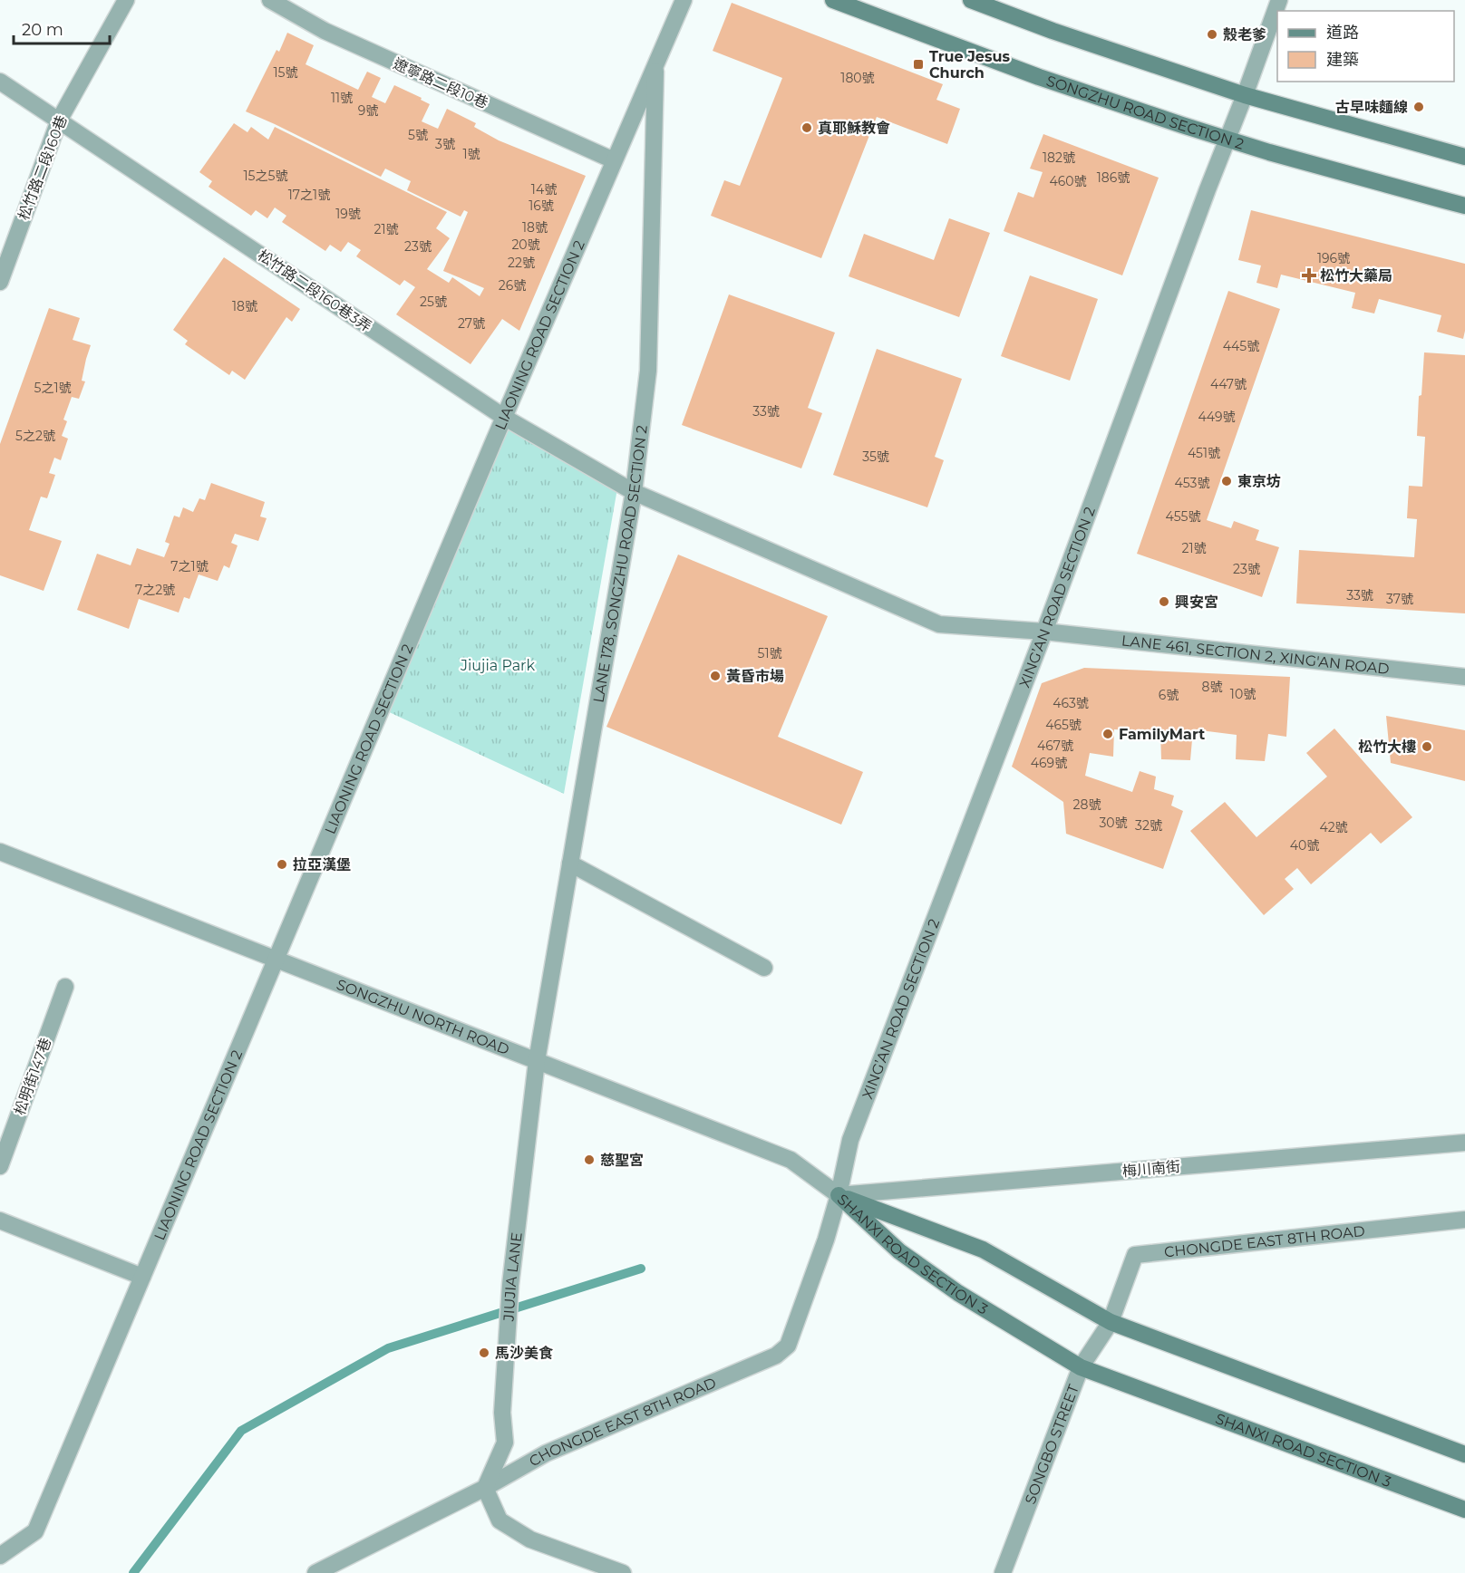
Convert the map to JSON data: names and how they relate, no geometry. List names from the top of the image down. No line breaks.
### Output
{"streets":{"street":["遼寧路二段10巷","SONGZHU ROAD SECTION 2","松竹路二段160巷","松竹路二段160巷3弄","LIAONING ROAD SECTION 2","LANE 178, SONGZHU ROAD SECTION 2","XING’AN ROAD SECTION 2","LANE 461, SECTION 2, XING'AN ROAD","SONGZHU NORTH ROAD","松明街147巷","梅川南街","CHONGDE EAST 8TH ROAD","SHANXI ROAD SECTION 3","JIUJIA LANE","SONGBO STREET"]},"crossings":[["遼寧路二段10巷","LIAONING ROAD SECTION 2"],["SONGZHU ROAD SECTION 2","XING’AN ROAD SECTION 2"],["松竹路二段160巷","松竹路二段160巷3弄"],["松竹路二段160巷3弄","LIAONING ROAD SECTION 2"],["松竹路二段160巷3弄","LANE 178, SONGZHU ROAD SECTION 2"],["松竹路二段160巷3弄","LANE 461, SECTION 2, XING'AN ROAD"],["LIAONING ROAD SECTION 2","LANE 178, SONGZHU ROAD SECTION 2"],["LIAONING ROAD SECTION 2","SONGZHU NORTH ROAD"],["LANE 178, SONGZHU ROAD SECTION 2","LANE 461, SECTION 2, XING'AN ROAD"],["LANE 178, SONGZHU ROAD SECTION 2","SONGZHU NORTH ROAD"],["LANE 178, SONGZHU ROAD SECTION 2","JIUJIA LANE"],["XING’AN ROAD SECTION 2","LANE 461, SECTION 2, XING'AN ROAD"],["XING’AN ROAD SECTION 2","SONGZHU NORTH ROAD"],["XING’AN ROAD SECTION 2","梅川南街"],["XING’AN ROAD SECTION 2","CHONGDE EAST 8TH ROAD"],["XING’AN ROAD SECTION 2","SHANXI ROAD SECTION 3"],["SONGZHU NORTH ROAD","梅川南街"],["SONGZHU NORTH ROAD","CHONGDE EAST 8TH ROAD"],["SONGZHU NORTH ROAD","SHANXI ROAD SECTION 3"],["SONGZHU NORTH ROAD","JIUJIA LANE"],["梅川南街","CHONGDE EAST 8TH ROAD"],["梅川南街","SHANXI ROAD SECTION 3"],["CHONGDE EAST 8TH ROAD","SHANXI ROAD SECTION 3"],["CHONGDE EAST 8TH ROAD","JIUJIA LANE"],["CHONGDE EAST 8TH ROAD","SONGBO STREET"],["SHANXI ROAD SECTION 3","SONGBO STREET"]],"parks":["Jiujia Park"],"places":{"other":["殼老爹","古早味麵線","真耶穌教會","東京坊","興安宮","黃昏市場","FamilyMart","松竹大樓","拉亞漢堡","慈聖宮","馬沙美食"],"transit":["True Jesus Church"],"health":["松竹大藥局"]},"house_numbers":["15號","180號","11號","9號","5號","3號","1號","182號","15之5號","186號","460號","14號","17之1號","16號","19號","18號","21號","20號","23號","196號","22號","26號","25號","18號","27號","445號","447號","5之1號","33號","449號","5之2號","451號","35號","453號","455號","21號","7之1號","23號","7之2號","33號","37號","51號","8號","10號","6號","463號","465號","467號","469號","28號","30號","32號","42號","40號"],"legend":["道路","建築"],"scale_bar":"20 m"}
